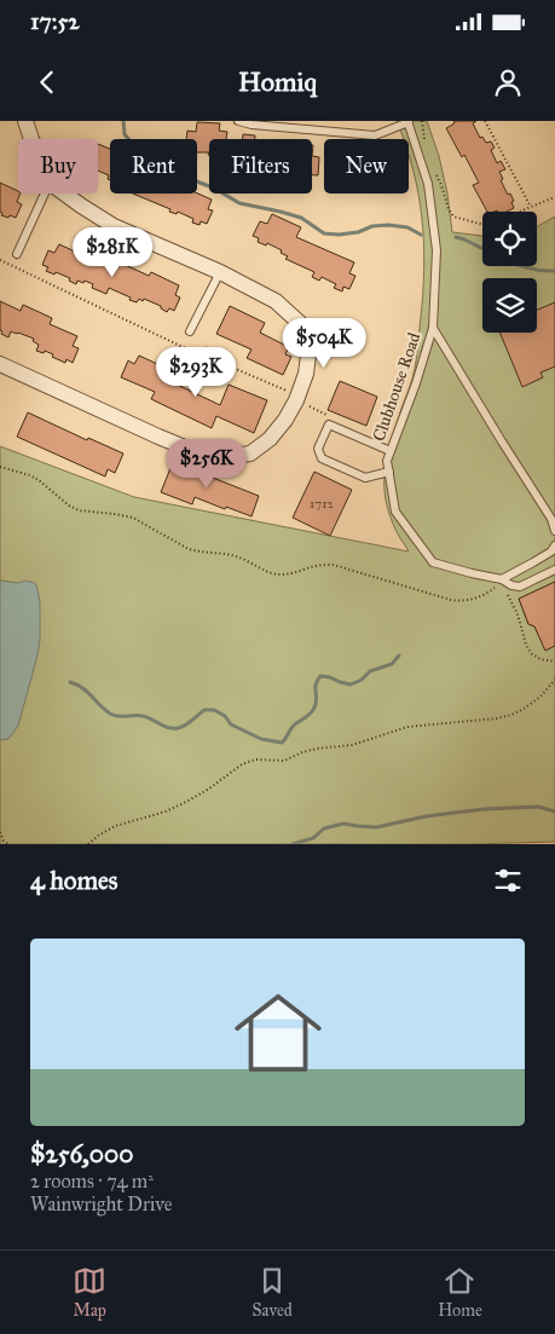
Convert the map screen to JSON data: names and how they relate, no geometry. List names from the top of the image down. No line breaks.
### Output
{"streets":{"lane":["Clubhouse Road"]},"house_numbers":["1712"],"page":{"status":"17:52","header":"Homiq","chip":["Buy","Rent","Filters","New"],"price":["$281K","$504K","$293K","$256K"],"heading":"4 homes","list":[{"name":"$256,000","note":"2 rooms · 74 m² · Wainwright Drive"}],"tabs":["Map","Saved","Home"]}}
